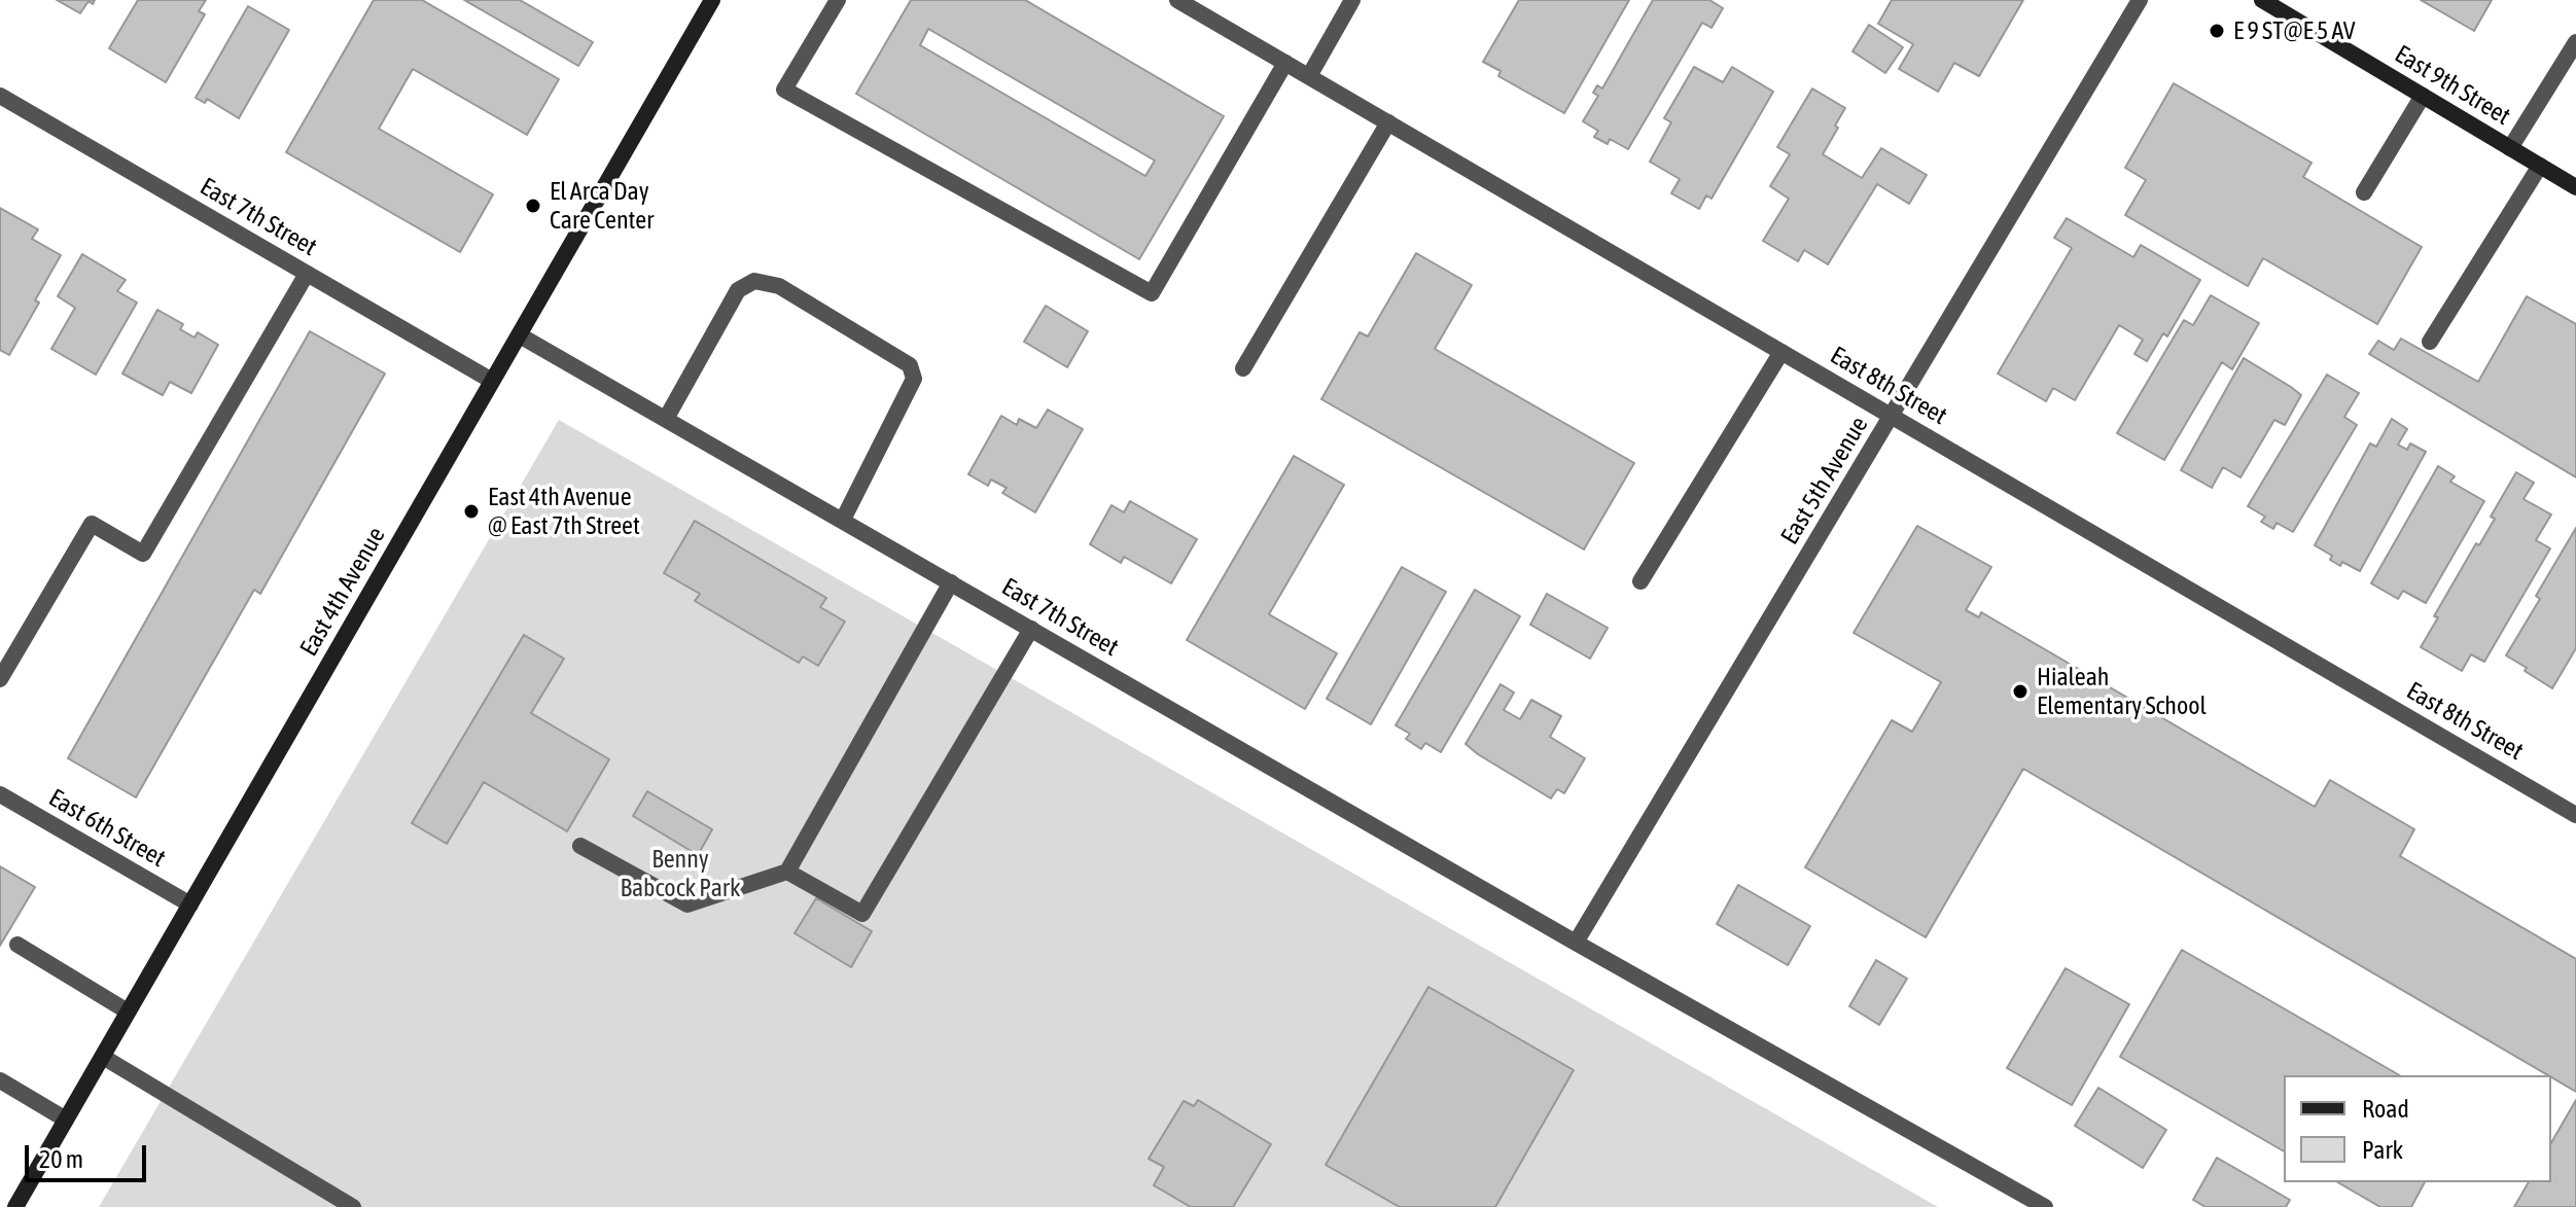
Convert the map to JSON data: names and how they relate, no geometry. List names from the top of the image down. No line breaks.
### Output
{"streets":{"main road":["East 9th Street","East 4th Avenue"],"street":["East 7th Street","East 8th Street","East 5th Avenue","East 6th Street"]},"crossings":[["East 7th Street","East 5th Avenue"],["East 7th Street","East 4th Avenue"],["East 8th Street","East 5th Avenue"],["East 4th Avenue","East 6th Street"]],"parks":["Benny Babcock Park"],"places":["E 9 ST@E 5 AV","El Arca Day Care Center","East 4th Avenue @ East 7th Street","Hialeah Elementary School"],"legend":["Road","Park"],"scale_bar":"20 m"}
